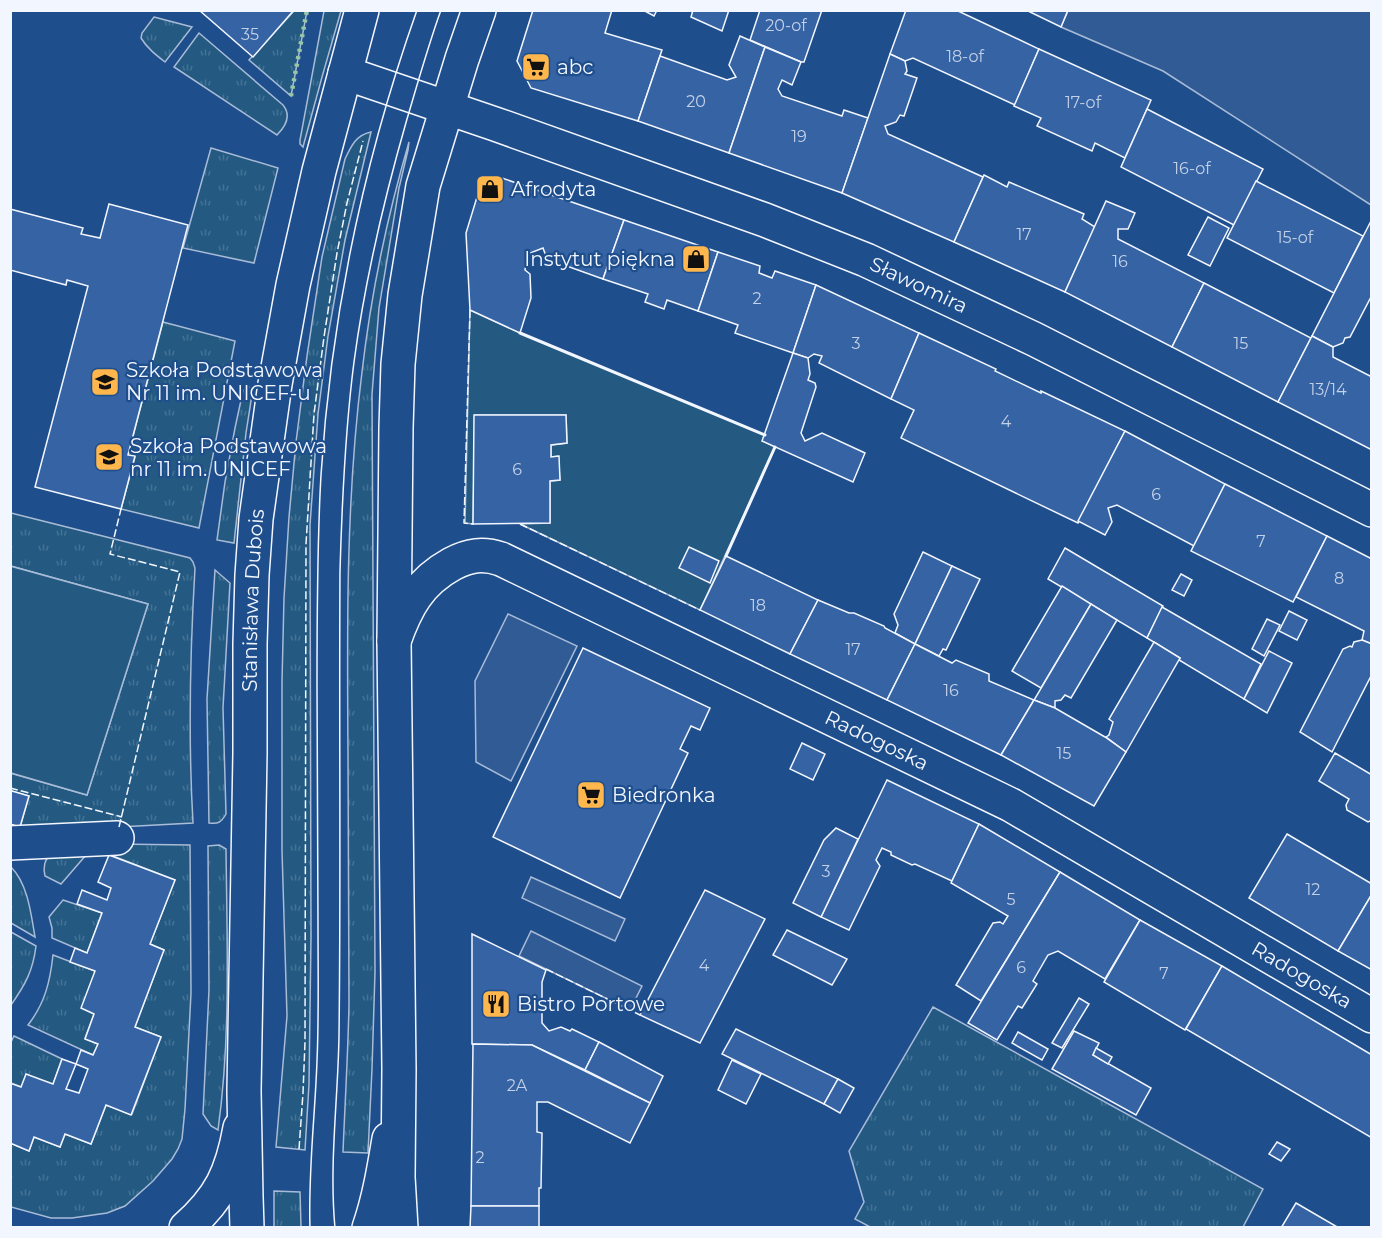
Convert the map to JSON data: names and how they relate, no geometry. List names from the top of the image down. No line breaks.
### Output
{"streets":{"street":["Sławomira","Stanisława Dubois","Radogoska"]},"places":{"supermarket":["abc","Biedronka"],"shop":["Afrodyta","Instytut piękna"],"school or university":["Szkoła Podstawowa Nr 11 im. UNICEF-u","Szkoła Podstawowa nr 11 im. UNICEF"],"restaurant":["Bistro Portowe"]},"house_numbers":["20-of","35","18-of","20","17-of","19","16-of","17","15-of","16","2","3","15","13/14","4","6","6","7","8","18","17","16","15","3","12","5","4","6","7","2A","2"]}
